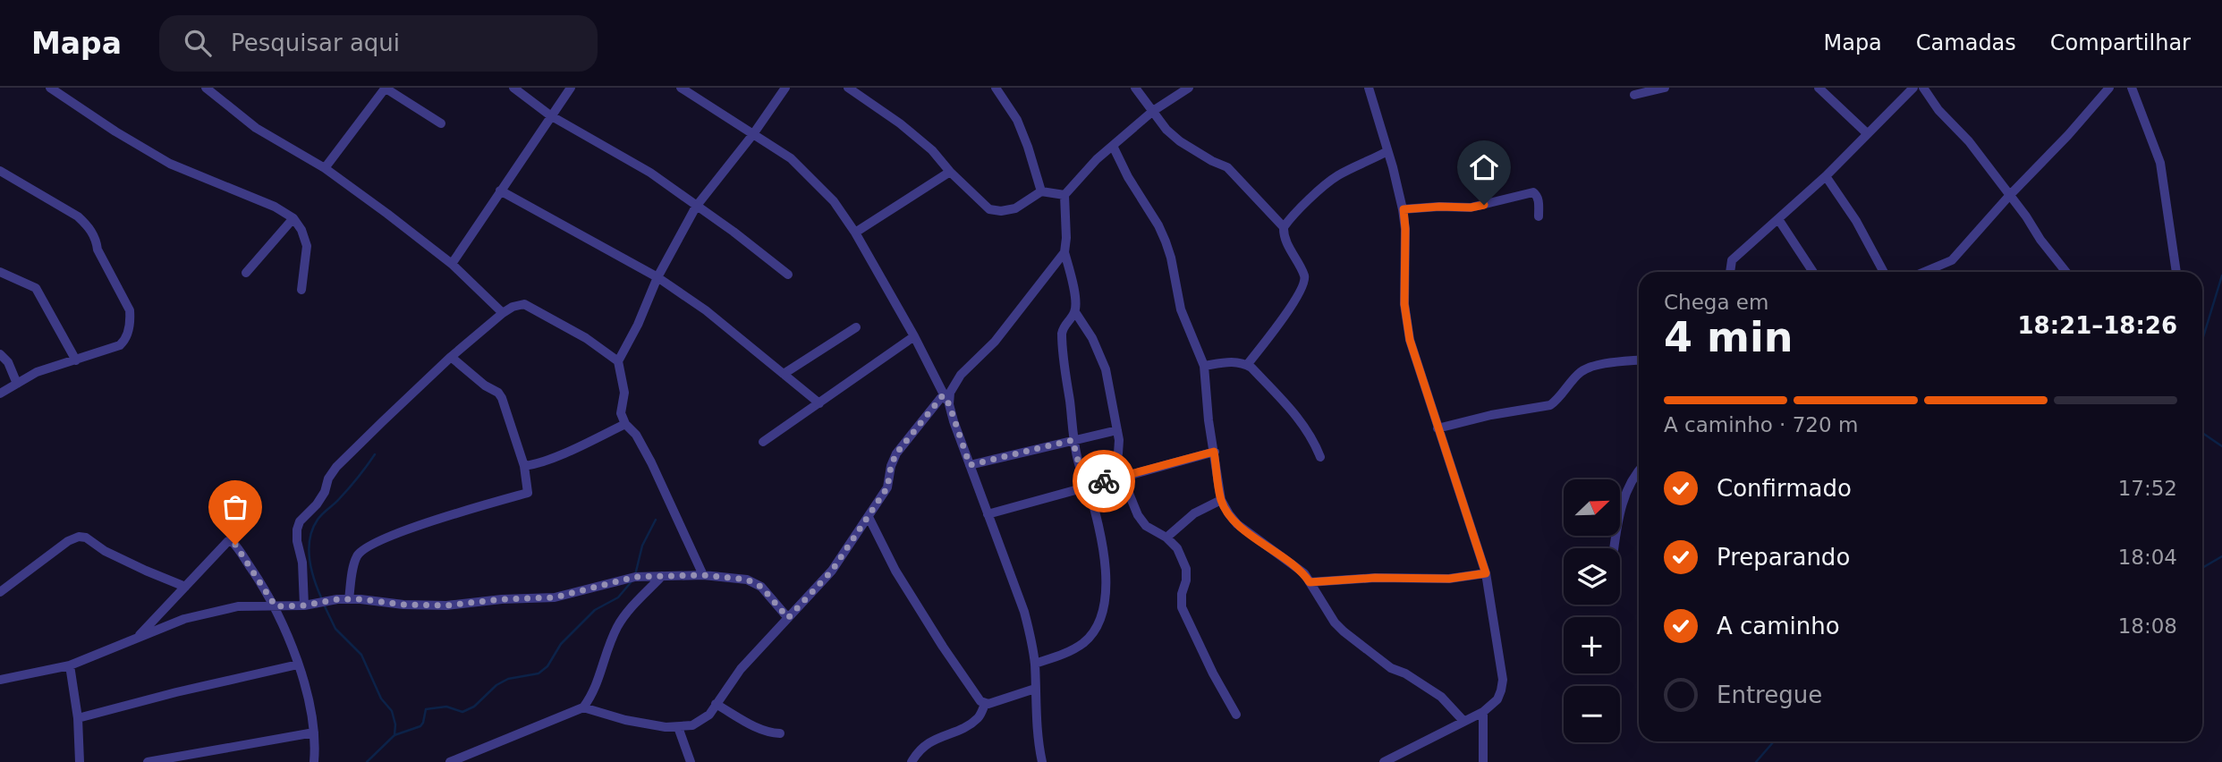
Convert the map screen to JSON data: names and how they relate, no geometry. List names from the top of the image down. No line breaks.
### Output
{"north":"top right","page":{"header":"Mapa","search":"Pesquisar aqui","nav":["Mapa","Camadas","Compartilhar"],"heading":["4 min","Chega em","18:21–18:26"],"bar":"A caminho · 720 m","list":[["Confirmado","17:52"],["Preparando","18:04"],["A caminho","18:08"],"Entregue"],"map_buttons":["+","−"]}}
